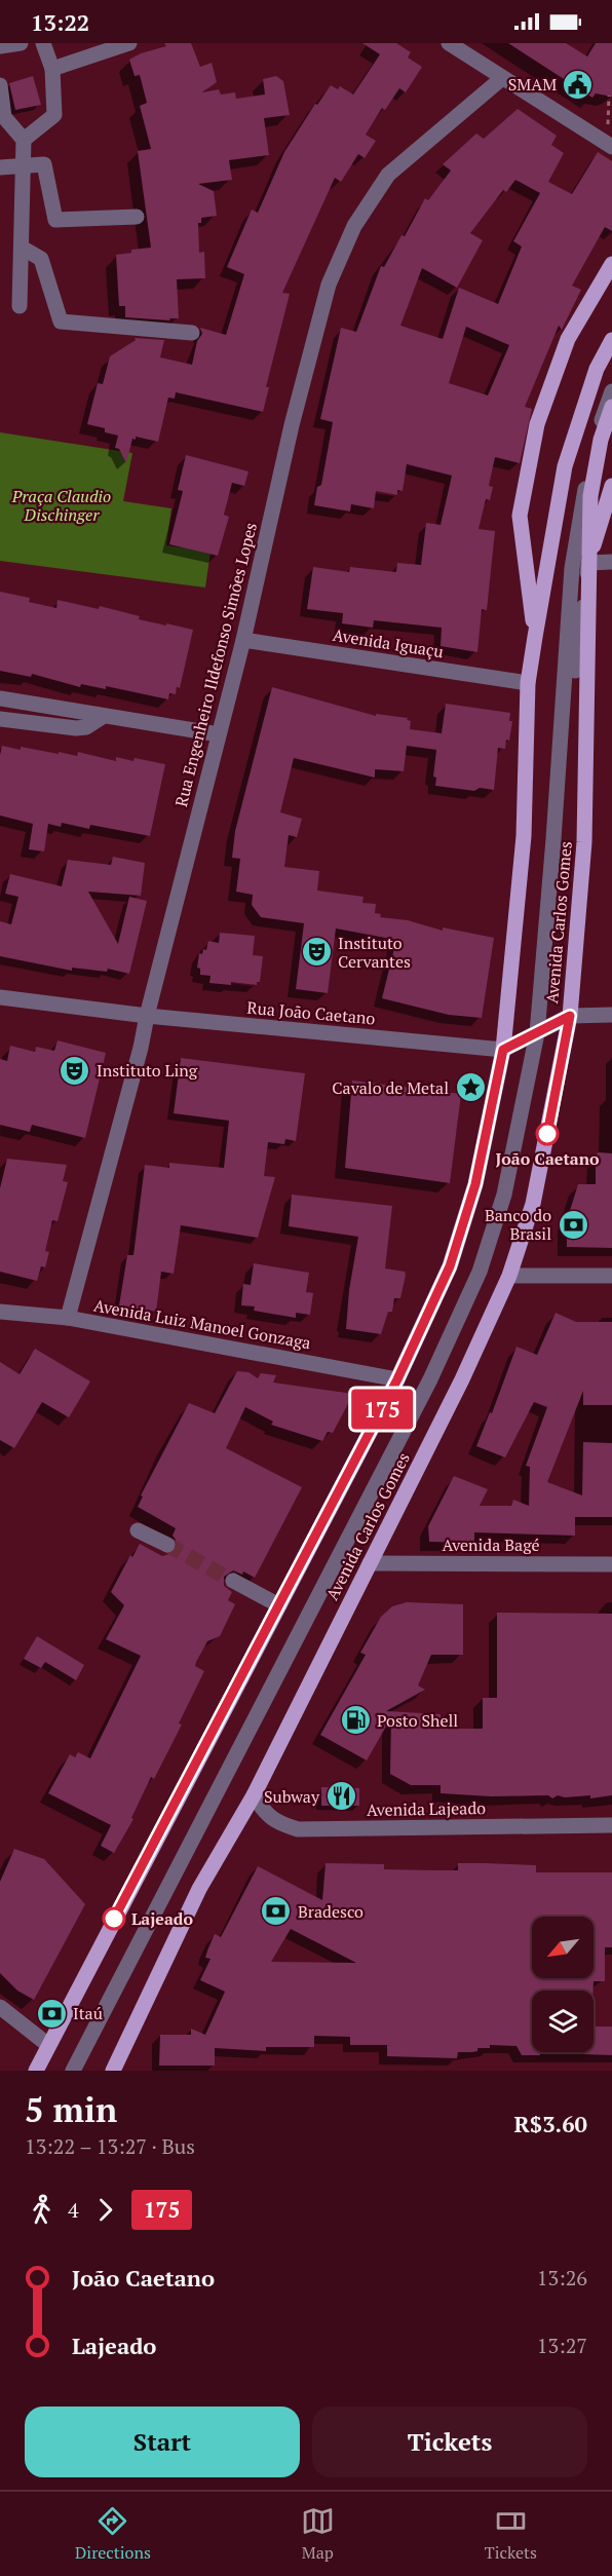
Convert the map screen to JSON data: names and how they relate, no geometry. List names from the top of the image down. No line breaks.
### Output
{"streets":{"main road":["Avenida Carlos Gomes"],"street":["Avenida Iguaçu","Rua Engenheiro Ildefonso Simões Lopes","Rua João Caetano","Avenida Luiz Manoel Gonzaga","Avenida Bagé","Avenida Lajeado"]},"crossings":[["Avenida Iguaçu","Rua Engenheiro Ildefonso Simões Lopes"],["Rua Engenheiro Ildefonso Simões Lopes","Rua João Caetano"],["Rua Engenheiro Ildefonso Simões Lopes","Avenida Luiz Manoel Gonzaga"],["Avenida Carlos Gomes","Avenida Bagé"],["Avenida Carlos Gomes","Avenida Lajeado"]],"parks":["Praça Claudio Dischinger"],"places":{"public building":["SMAM"],"theatre":["Instituto Cervantes","Instituto Ling"],"place":["Cavalo de Metal"],"other":["João Caetano","Lajeado"],"bank":["Banco do Brasil","Bradesco","Itaú"],"fuel station":["Posto Shell"],"restaurant":["Subway"]},"lines":["bus line 175"],"north":"bottom left","page":{"status":"13:22","on_map":"175","heading":["5 min","13:22 – 13:27 · Bus","R$3.60"],"legs":["4","175"],"list":[{"name":"João Caetano","value":"13:26"},{"name":"Lajeado","value":"13:27"}],"buttons":["Start","Tickets"],"tabs":["Directions","Map","Tickets"]}}
